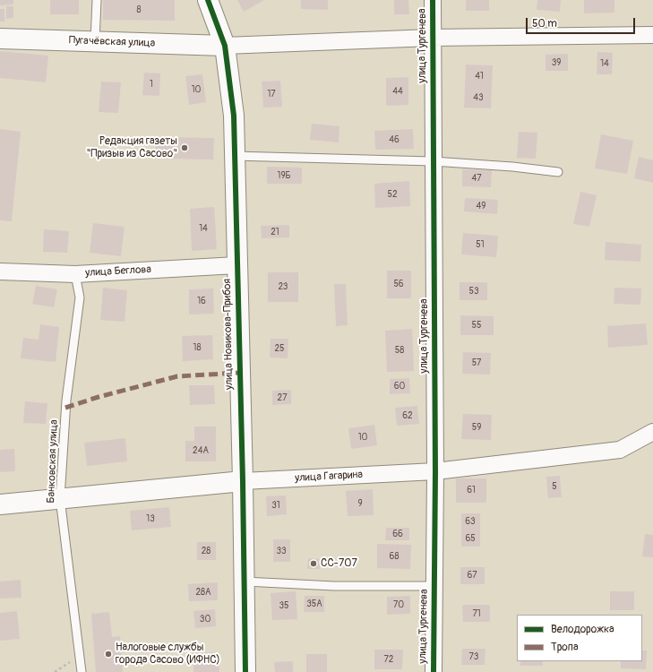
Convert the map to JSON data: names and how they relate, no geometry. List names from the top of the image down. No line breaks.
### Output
{"streets":{"street":["Пугачёвская улица","улица Тургенева","улица Беглова","улица Новикова-Прибоя","улица Гагарина"],"lane":["Банковская улица"]},"crossings":[["Пугачёвская улица","улица Новикова-Прибоя"],["улица Тургенева","улица Гагарина"],["улица Беглова","улица Новикова-Прибоя"],["улица Беглова","Банковская улица"],["улица Новикова-Прибоя","улица Гагарина"],["Банковская улица","улица Гагарина"]],"places":["Редакция газеты \"Призыв из Сасово\"","СС-707","Налоговые службы города Сасово (ИФНС)"],"house_numbers":["8","39","14","41","1","10","44","17","43","46","19Б","47","52","49","14","21","51","56","23","53","16","55","18","25","58","57","60","27","62","59","10","24А","5","61","9","31","13","63","66","65","28","33","68","67","28А","35А","70","35","71","30","73","72"],"legend":["Велодорожка","Тропа"],"scale_bar":"50 m"}
